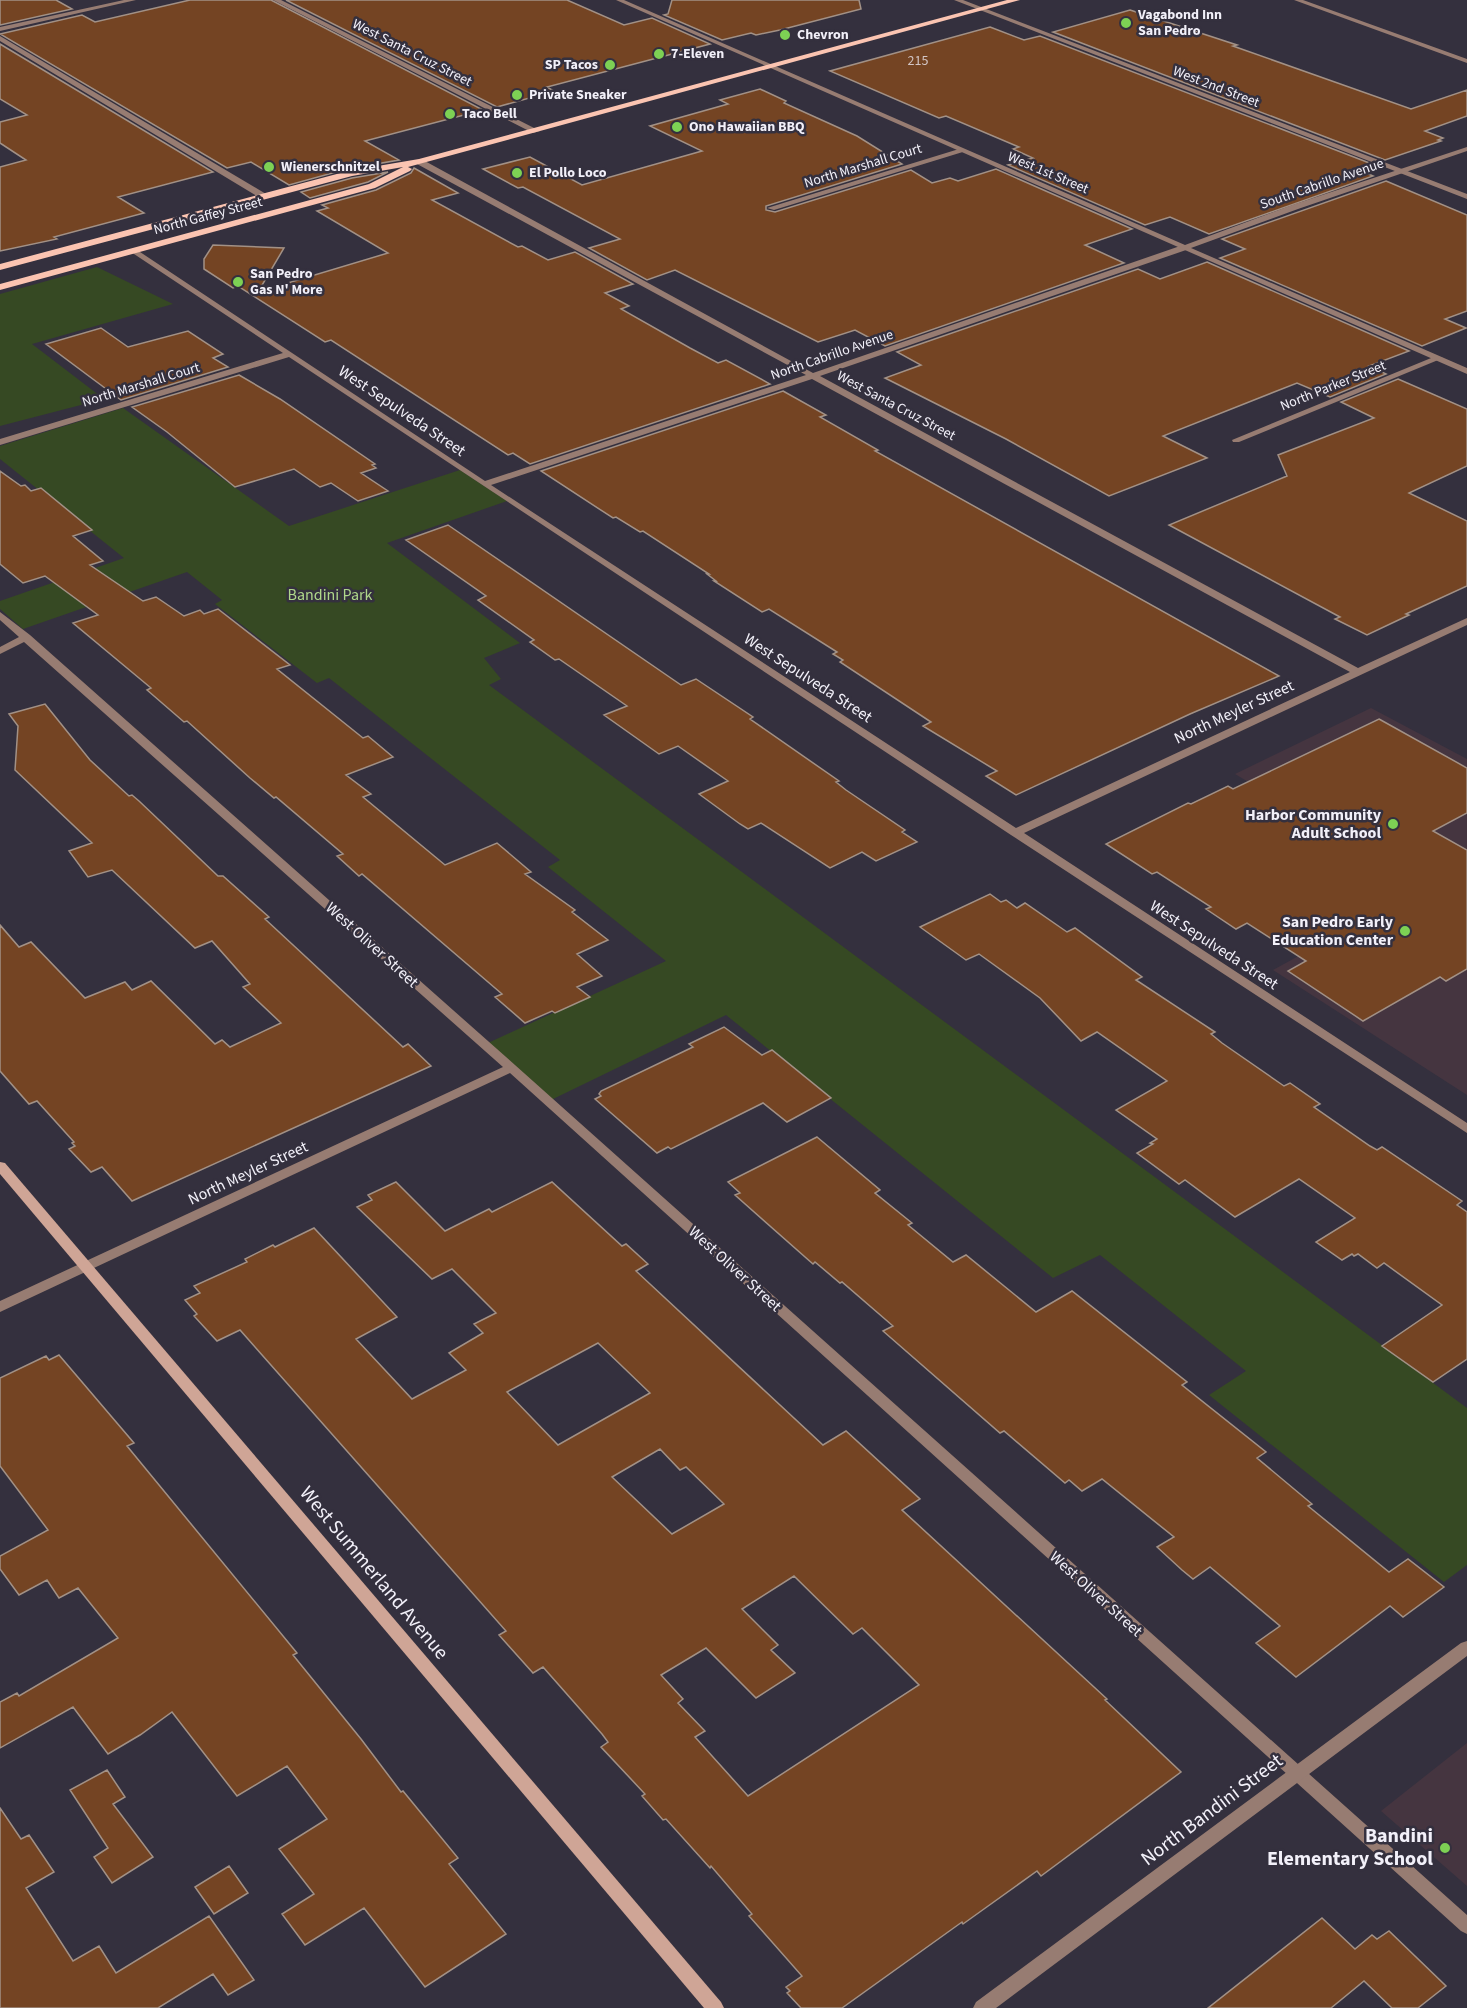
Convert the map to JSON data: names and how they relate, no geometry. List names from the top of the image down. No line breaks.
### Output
{"streets":{"main road":["North Gaffey Street","West Summerland Avenue"],"street":["West Santa Cruz Street","West 2nd Street","North Marshall Court","West 1st Street","South Cabrillo Avenue","North Cabrillo Avenue","North Parker Street","West Sepulveda Street","North Meyler Street","West Oliver Street","North Bandini Street"]},"crossings":[["West Santa Cruz Street","North Gaffey Street"],["West Santa Cruz Street","North Cabrillo Avenue"],["West Santa Cruz Street","North Meyler Street"],["West 2nd Street","South Cabrillo Avenue"],["West 2nd Street","North Gaffey Street"],["North Marshall Court","West 1st Street"],["North Marshall Court","West Sepulveda Street"],["West 1st Street","South Cabrillo Avenue"],["West 1st Street","North Gaffey Street"],["West 1st Street","North Cabrillo Avenue"],["West 1st Street","North Parker Street"],["South Cabrillo Avenue","North Cabrillo Avenue"],["North Gaffey Street","West Sepulveda Street"],["North Cabrillo Avenue","West Sepulveda Street"],["West Sepulveda Street","North Meyler Street"],["North Meyler Street","West Oliver Street"],["North Meyler Street","West Summerland Avenue"],["West Oliver Street","North Bandini Street"]],"parks":["Bandini Park"],"places":["Vagabond Inn San Pedro","Chevron","7-Eleven","SP Tacos","Private Sneaker","Taco Bell","Ono Hawaiian BBQ","Wienerschnitzel","El Pollo Loco","San Pedro Gas N' More","Harbor Community Adult School","San Pedro Early Education Center","Bandini Elementary School"],"house_numbers":["215"]}
